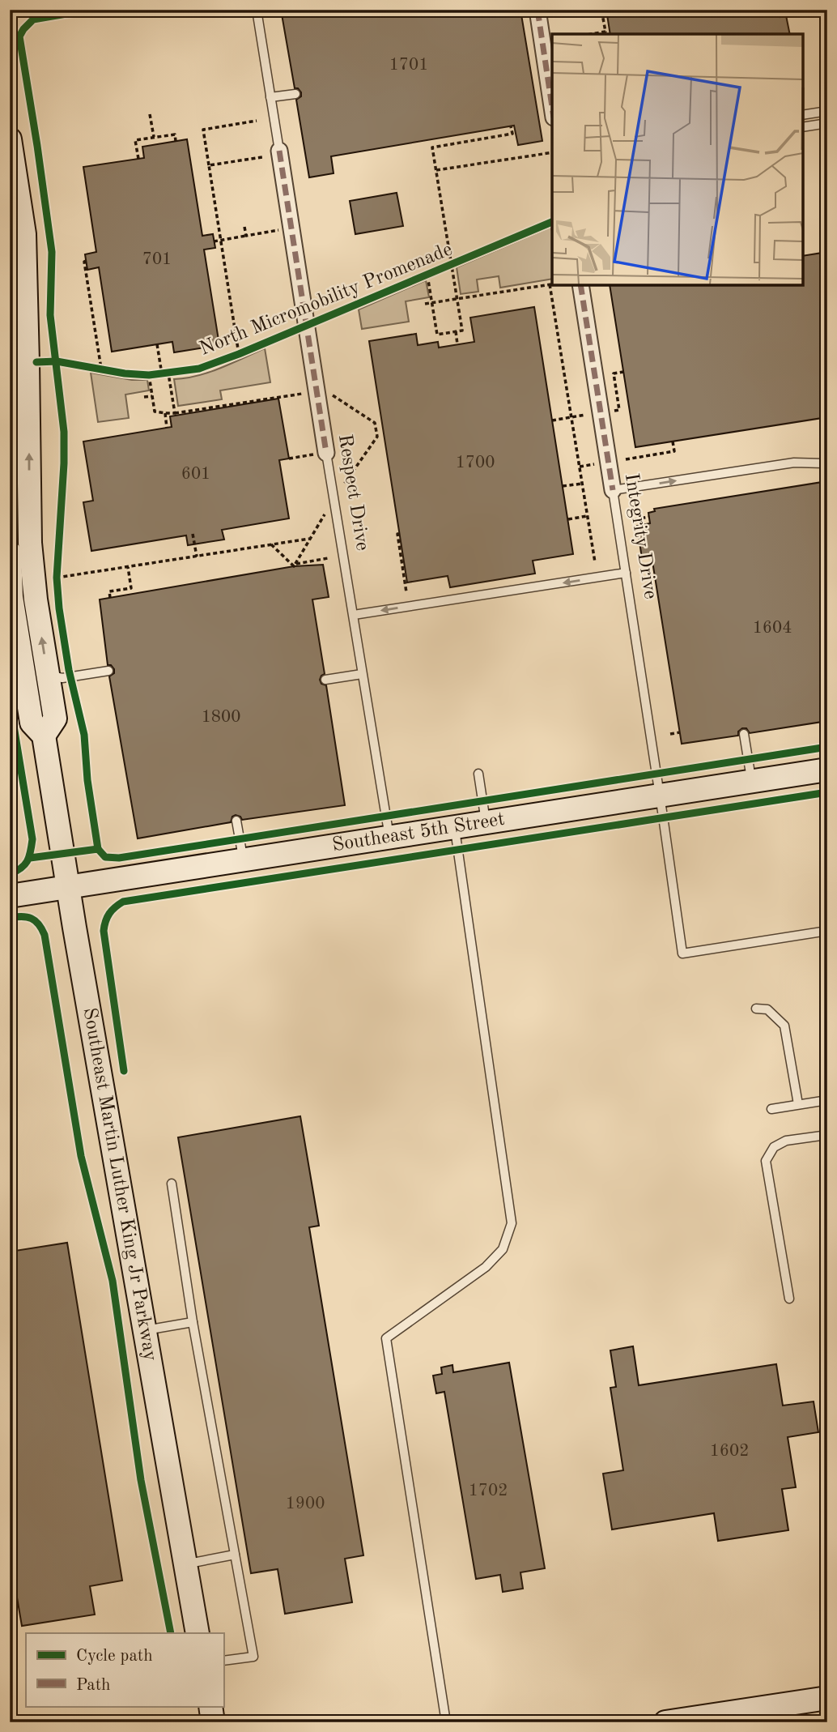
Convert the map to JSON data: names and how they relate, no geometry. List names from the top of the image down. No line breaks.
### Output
{"streets":{"street":["Respect Drive","Integrity Drive","Southeast 5th Street","Southeast Martin Luther King Jr Parkway"],"cycle path":["North Micromobility Promenade"]},"crossings":[["Respect Drive","Southeast 5th Street"],["Integrity Drive","Southeast 5th Street"],["Southeast 5th Street","Southeast Martin Luther King Jr Parkway"]],"house_numbers":["1701","701","1700","601","1604","1800","1602","1702","1900"],"legend":["Cycle path","Path"]}
